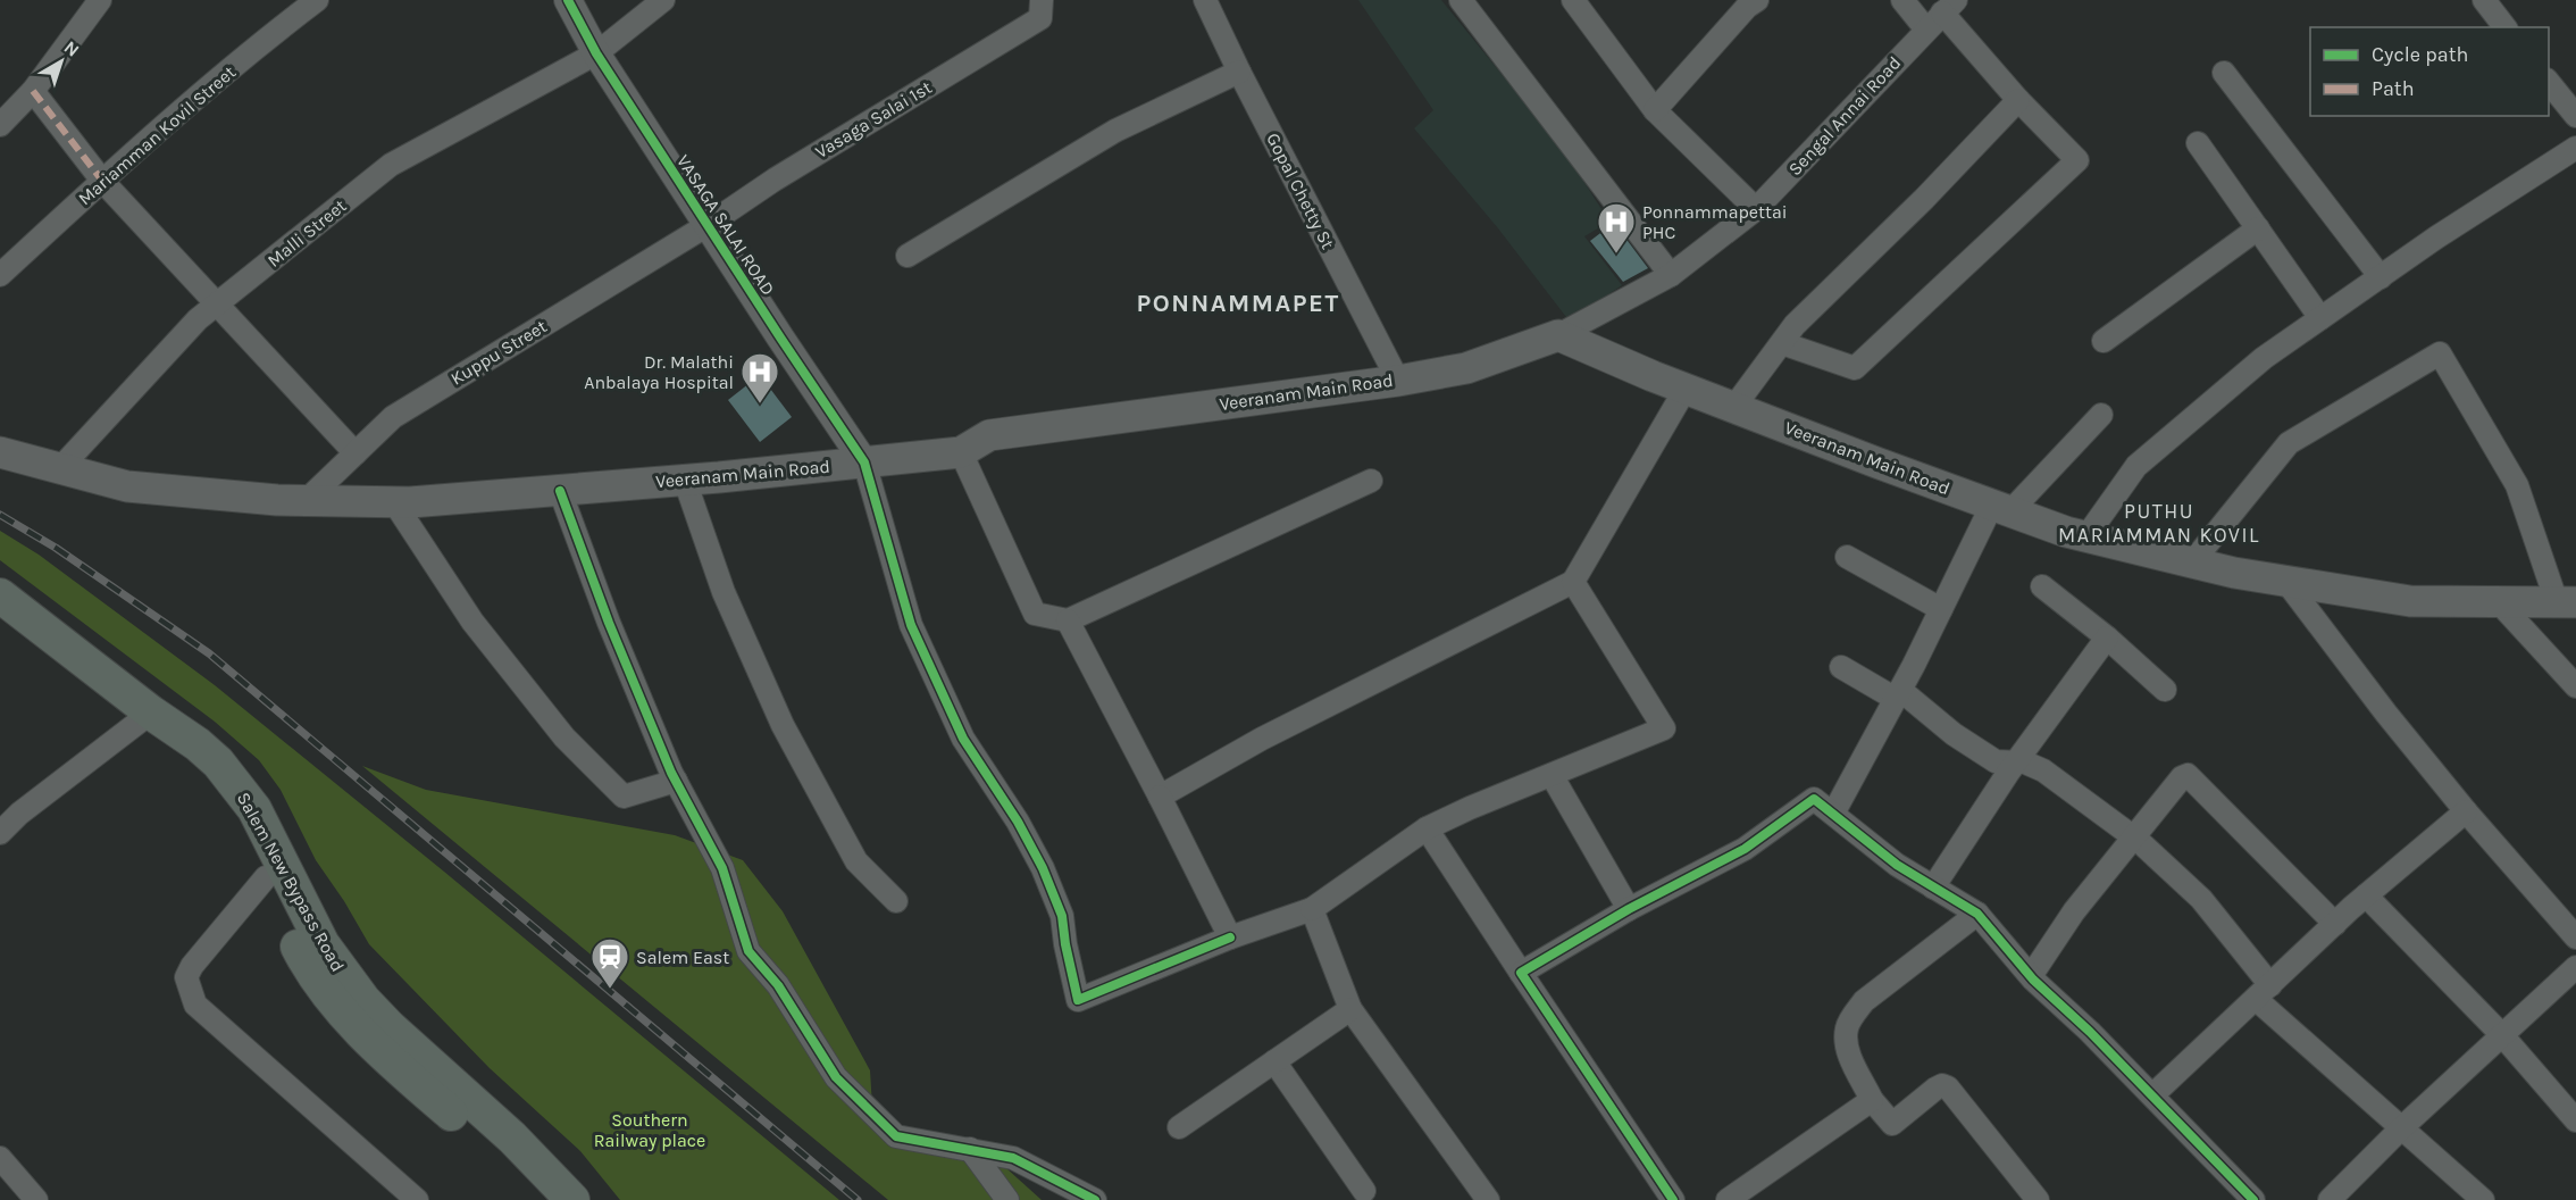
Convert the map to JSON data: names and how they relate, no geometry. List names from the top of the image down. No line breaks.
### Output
{"streets":{"main road":["Veeranam Main Road","Salem New Bypass Road"],"street":["Sengal Annai Road","Vasaga Salai 1st","Mariamman Kovil Street","Gopal Chetty St","VASAGA SALAI ROAD","Malli Street","Kuppu Street"]},"crossings":[["Sengal Annai Road","Veeranam Main Road"],["Vasaga Salai 1st","VASAGA SALAI ROAD"],["Vasaga Salai 1st","Kuppu Street"],["Gopal Chetty St","Veeranam Main Road"],["VASAGA SALAI ROAD","Malli Street"],["VASAGA SALAI ROAD","Kuppu Street"],["VASAGA SALAI ROAD","Veeranam Main Road"],["Malli Street","Veeranam Main Road"],["Kuppu Street","Veeranam Main Road"]],"districts":["PONNAMMAPET","PUTHU MARIAMMAN KOVIL"],"parks":["Southern Railway place"],"places":{"hospital":["Ponnammapettai PHC","Dr. Malathi Anbalaya Hospital"],"station":["Salem East"]},"legend":["Cycle path","Path"],"north":"top right"}
